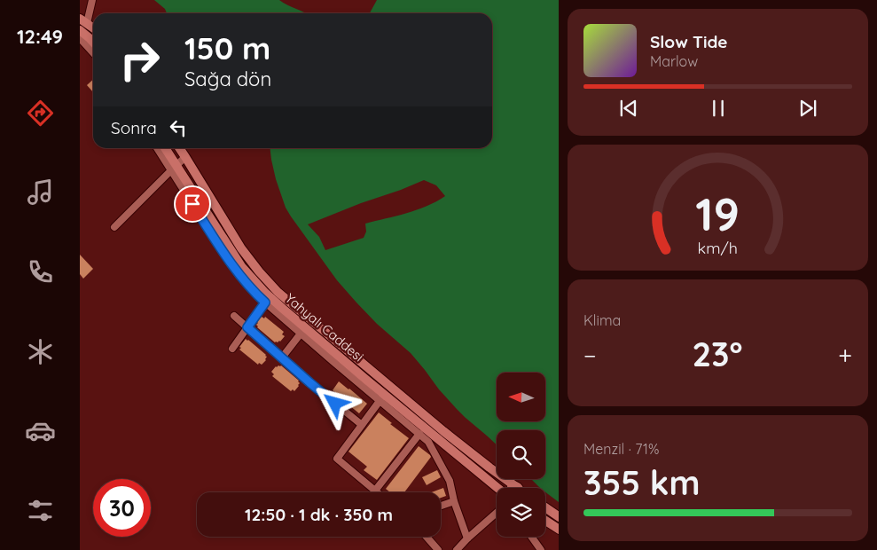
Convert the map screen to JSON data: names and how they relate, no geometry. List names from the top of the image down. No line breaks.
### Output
{"streets":{"main road":["Yahyalı Caddesi"]},"north":"left","page":{"tabs":"12:49","turn":["150 m","Sağa dön"],"song":["Slow Tide","Marlow"],"then":"Sonra","tile":["Klima",["Menzil · 71%","355 km"]],"heat":["−","23°","+"],"limit":"30","trip":"12:50 · 1 dk · 350 m","gauge":["19","km/h"]}}
